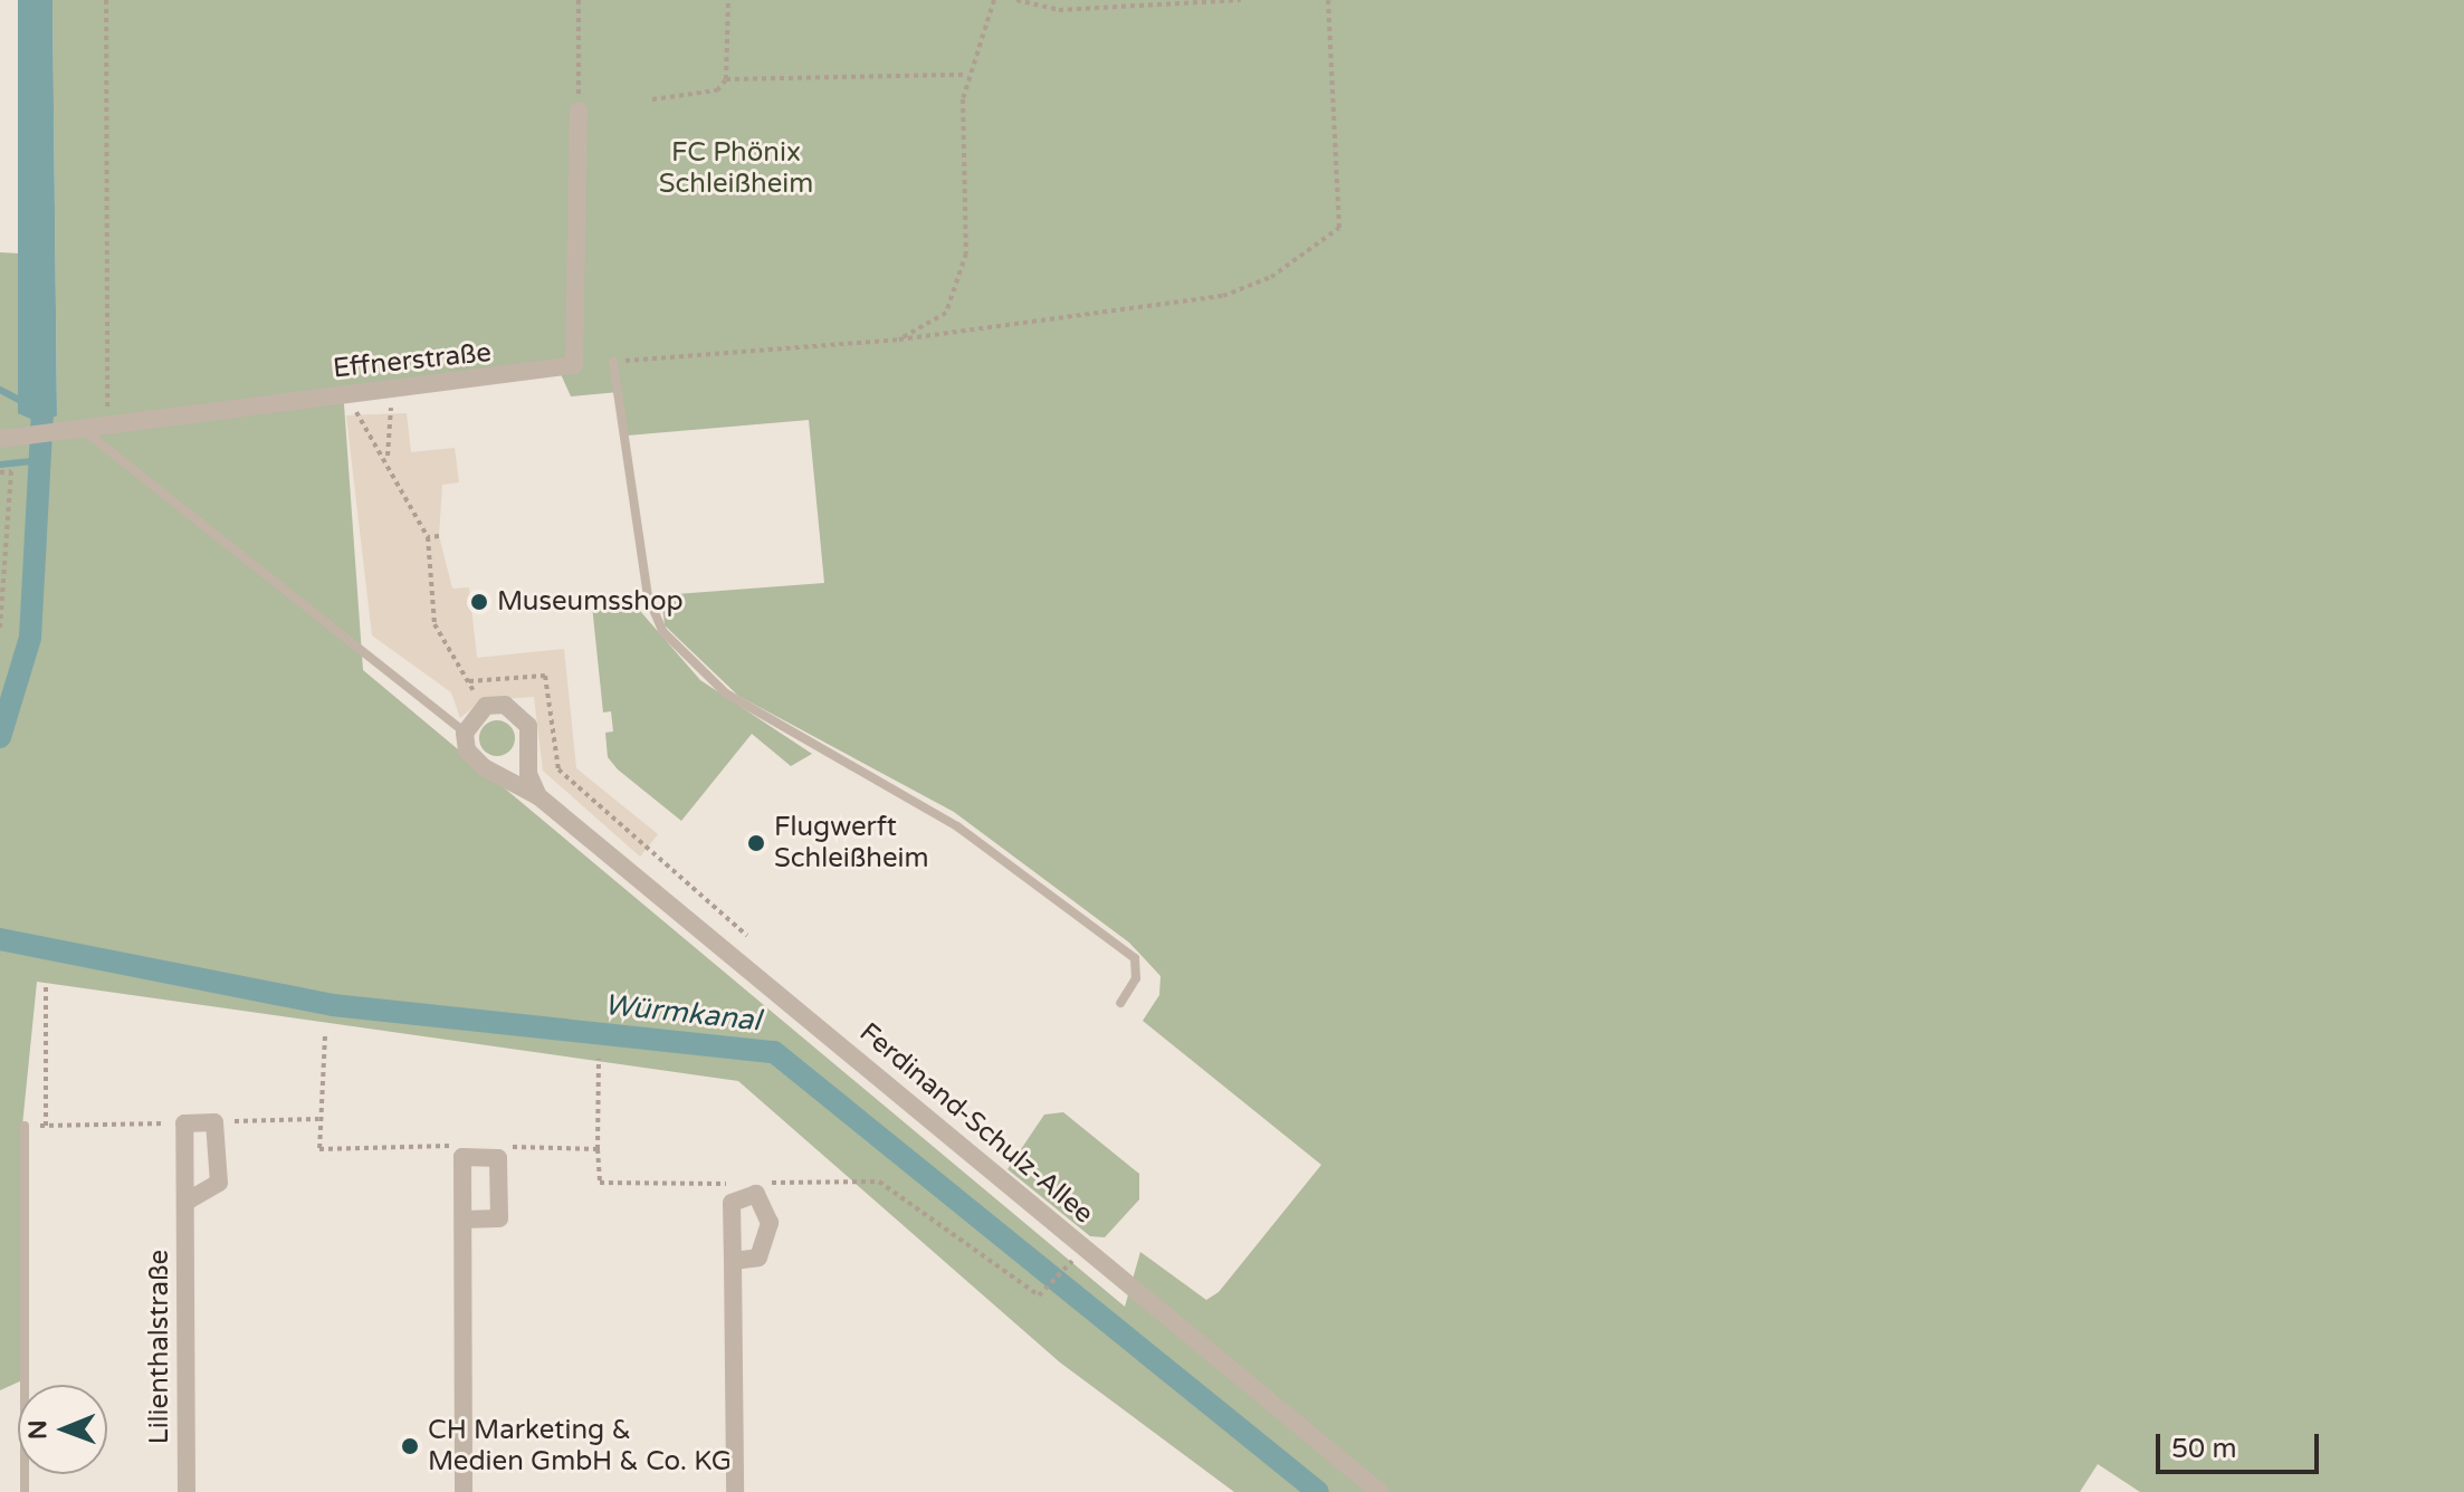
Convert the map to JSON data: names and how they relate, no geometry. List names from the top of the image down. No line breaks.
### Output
{"streets":{"street":["Effnerstraße","Ferdinand-Schulz-Allee","Lilienthalstraße"]},"water":["Würmkanal"],"parks":["FC Phönix Schleißheim"],"places":["Museumsshop","Flugwerft Schleißheim","CH Marketing & Medien GmbH & Co. KG"],"scale_bar":"50 m","north":"left"}
